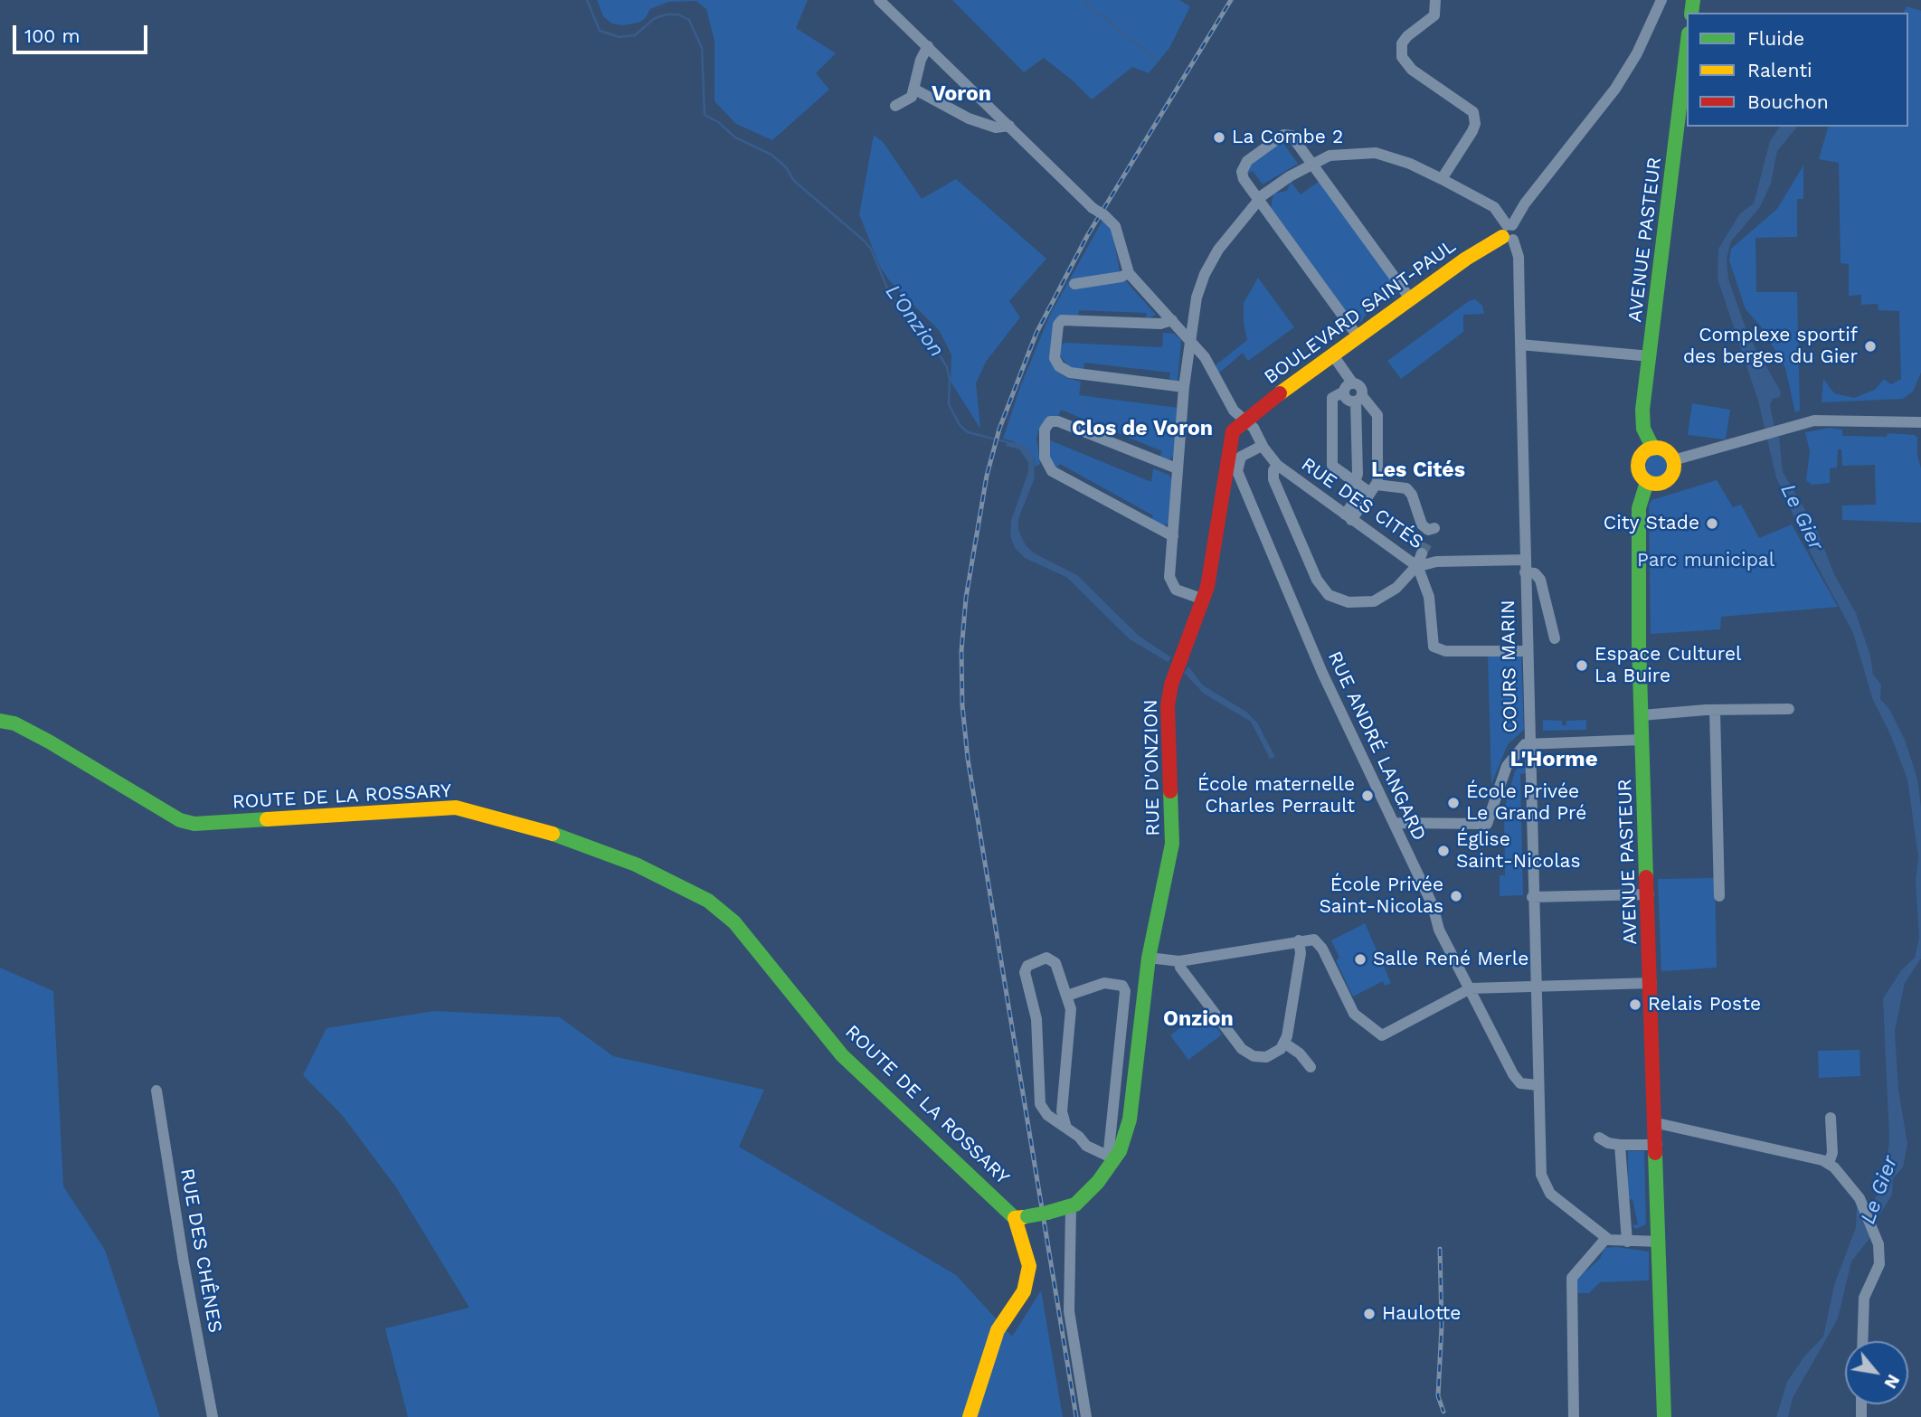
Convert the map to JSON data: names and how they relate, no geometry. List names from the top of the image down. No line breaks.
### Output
{"streets":{"street":["AVENUE PASTEUR","BOULEVARD SAINT-PAUL","RUE DES CITÉS","COURS MARIN","RUE ANDRÉ LANGARD","RUE D'ONZION","ROUTE DE LA ROSSARY","RUE DES CHÊNES"]},"crossings":[["AVENUE PASTEUR","COURS MARIN"],["BOULEVARD SAINT-PAUL","RUE DES CITÉS"],["BOULEVARD SAINT-PAUL","COURS MARIN"],["BOULEVARD SAINT-PAUL","RUE D'ONZION"],["RUE DES CITÉS","COURS MARIN"],["RUE DES CITÉS","RUE ANDRÉ LANGARD"],["RUE DES CITÉS","RUE D'ONZION"],["COURS MARIN","RUE ANDRÉ LANGARD"]],"districts":["Voron","Clos de Voron","Les Cités","L'Horme","Onzion"],"water":["L'Onzion","Le Gier"],"parks":["Parc municipal"],"places":["La Combe 2","Complexe sportif des berges du Gier","City Stade","Espace Culturel La Buire","École maternelle Charles Perrault","École Privée Le Grand Pré","Église Saint-Nicolas","École Privée Saint-Nicolas","Salle René Merle","Relais Poste","Haulotte"],"legend":["Fluide","Ralenti","Bouchon"],"scale_bar":"100 m","north":"bottom right"}
